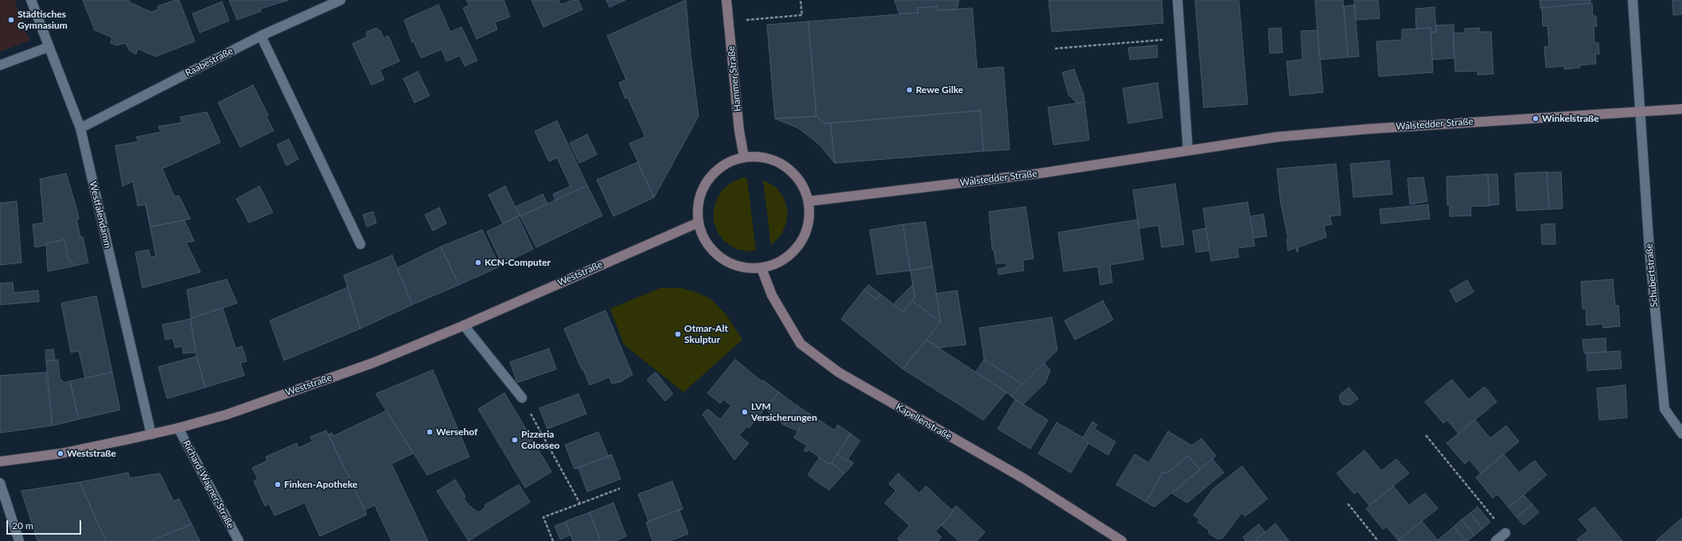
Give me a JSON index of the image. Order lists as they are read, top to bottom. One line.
{"streets":{"main road":["Hammer Straße","Walstedder Straße","Weststraße","Kapellenstraße"],"street":["Raabestraße","Westfalendamm","Schubertstraße","Richard-Wagner-Straße"]},"crossings":[["Raabestraße","Westfalendamm"],["Hammer Straße","Walstedder Straße"],["Hammer Straße","Weststraße"],["Hammer Straße","Kapellenstraße"],["Walstedder Straße","Weststraße"],["Walstedder Straße","Schubertstraße"],["Walstedder Straße","Kapellenstraße"],["Westfalendamm","Weststraße"],["Weststraße","Kapellenstraße"],["Weststraße","Richard-Wagner-Straße"]],"places":["Städtisches Gymnasium","Rewe Gilke","Winkelstraße","KCN-Computer","Otmar-Alt Skulptur","LVM Versicherungen","Wersehof","Pizzeria Colosseo","Weststraße","Finken-Apotheke"],"scale_bar":"20 m"}
